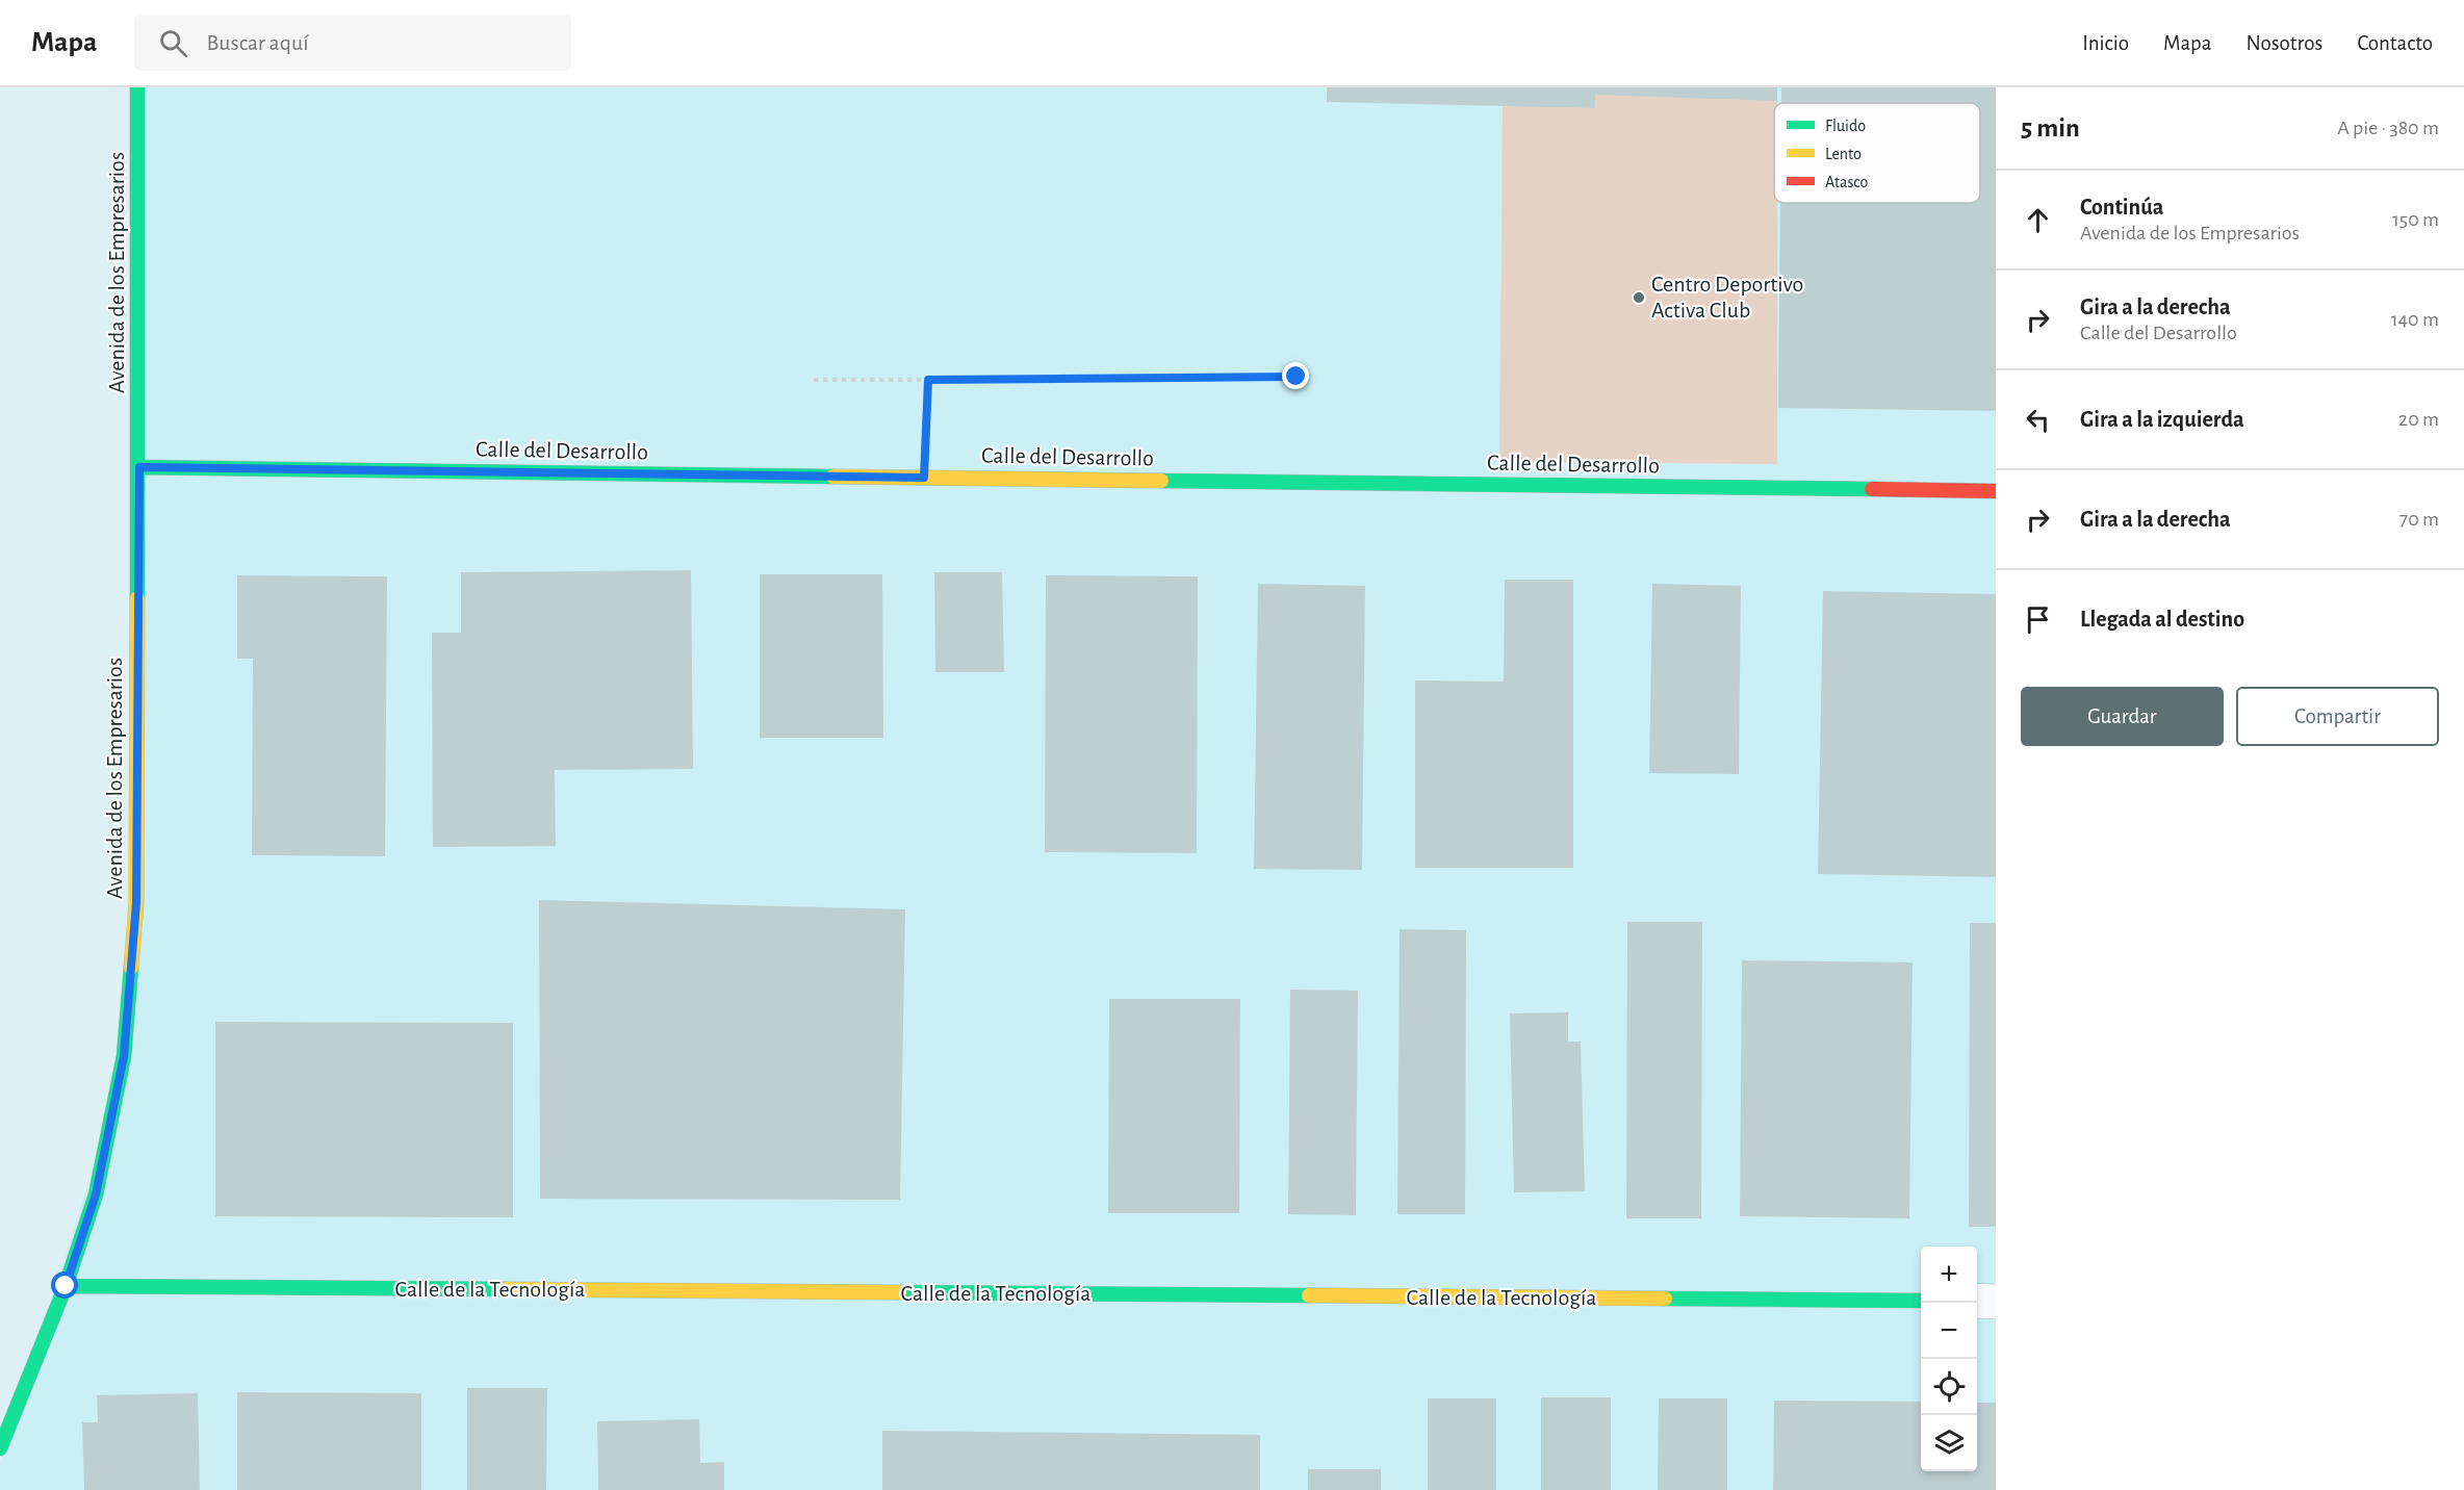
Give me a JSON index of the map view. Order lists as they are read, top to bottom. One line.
{"streets":{"street":["Avenida de los Empresarios","Calle del Desarrollo","Calle de la Tecnología"]},"crossings":[["Avenida de los Empresarios","Calle del Desarrollo"],["Avenida de los Empresarios","Calle de la Tecnología"]],"places":["Centro Deportivo Activa Club"],"legend":["Fluido","Lento","Atasco"],"page":{"header":"Mapa","search":"Buscar aquí","nav":["Inicio","Mapa","Nosotros","Contacto"],"heading":["5 min","A pie · 380 m"],"list":[["Continúa","Avenida de los Empresarios","150 m"],["Gira a la derecha","Calle del Desarrollo","140 m"],["Gira a la izquierda","20 m"],["Gira a la derecha","70 m"],"Llegada al destino"],"buttons":["Guardar","Compartir"],"map_buttons":["+","−"]}}
